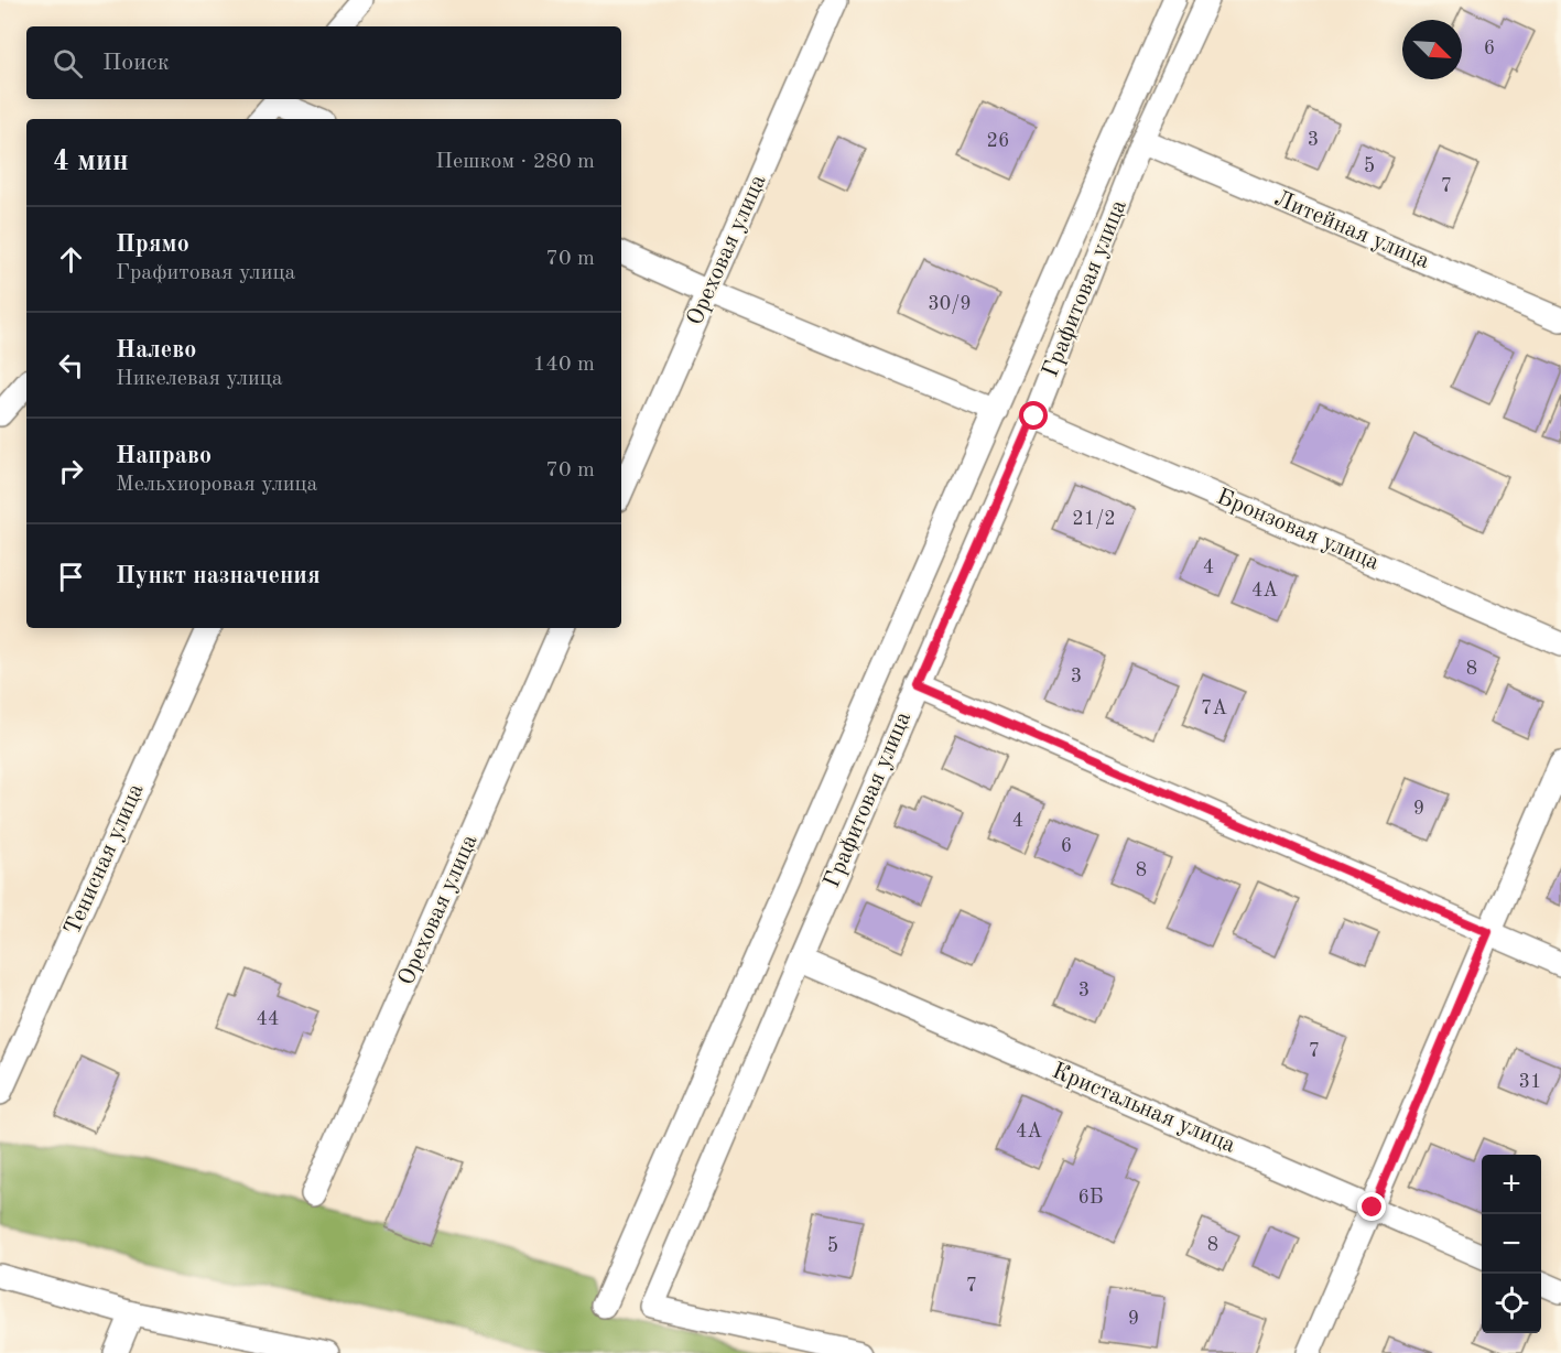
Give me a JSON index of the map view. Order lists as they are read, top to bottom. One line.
{"streets":{"street":["Литейная улица","Ореховая улица","Графитовая улица","Бронзовая улица","Тенисная улица","Кристальная улица"]},"crossings":[["Литейная улица","Графитовая улица"],["Графитовая улица","Бронзовая улица"],["Графитовая улица","Кристальная улица"]],"house_numbers":["6","3","26","5","7","30/9","21/2","4","4А","8","3","7А","9","4","6","8","3","44","7","31","4А","6Б","8","5","7","9"],"north":"bottom right","page":{"search":"Поиск","heading":["4 мин","Пешком · 280 m"],"list":[["Прямо","Графитовая улица","70 m"],["Налево","Никелевая улица","140 m"],["Направо","Мельхиоровая улица","70 m"],"Пункт назначения"],"map_buttons":["+","−"]}}
